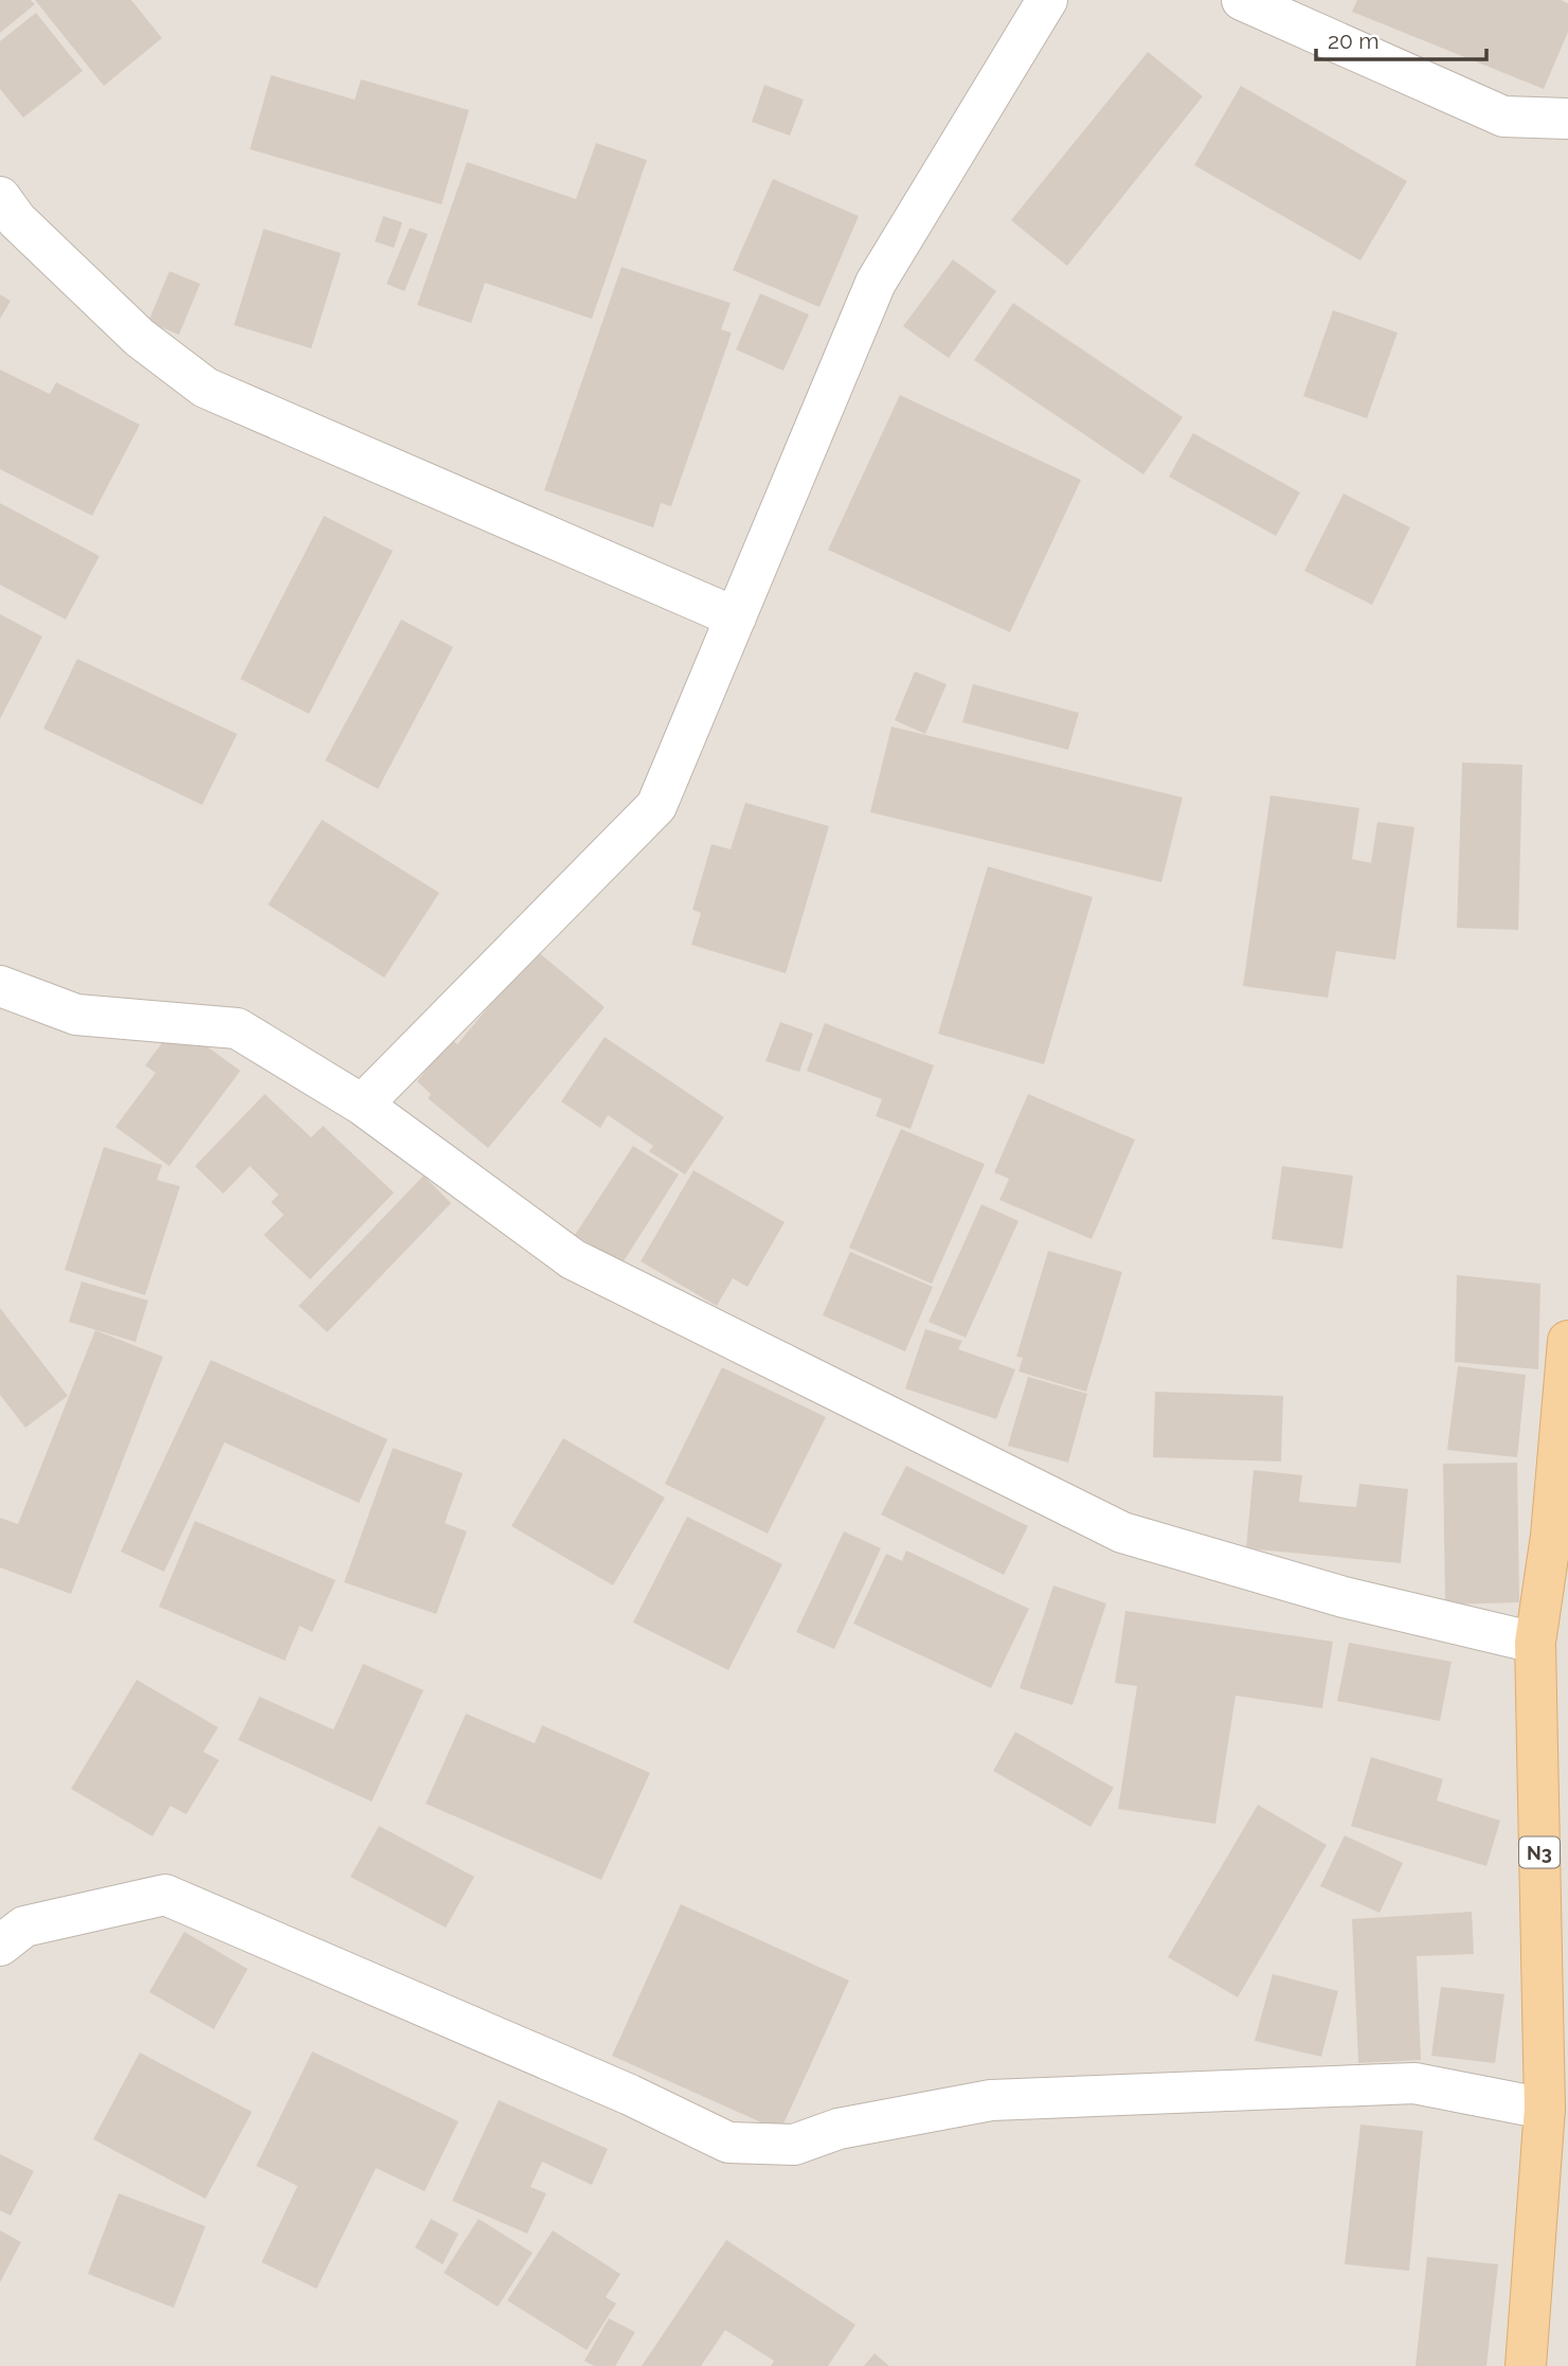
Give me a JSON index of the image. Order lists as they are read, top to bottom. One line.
{"streets":{"main road":["N3"]},"scale_bar":"20 m"}
